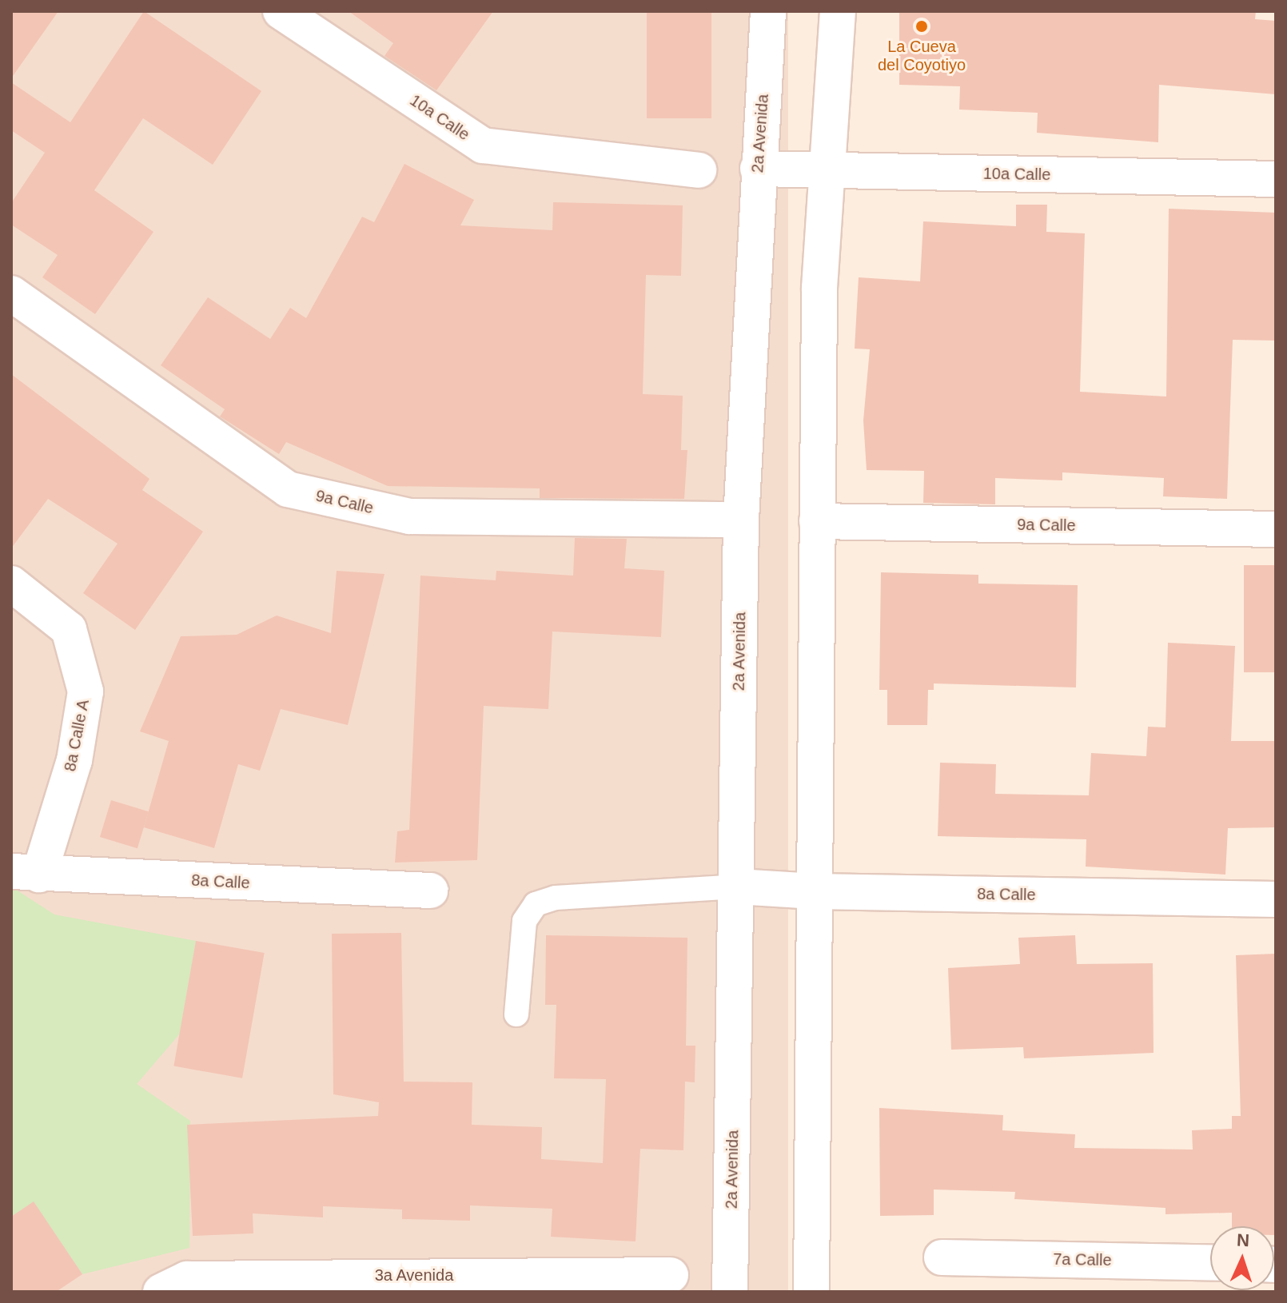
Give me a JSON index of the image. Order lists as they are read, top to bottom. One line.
{"streets":{"street":["10a Calle","2a Avenida","9a Calle","8a Calle A","8a Calle","7a Calle","3a Avenida"]},"crossings":[["10a Calle","2a Avenida"],["2a Avenida","9a Calle"],["2a Avenida","8a Calle"],["8a Calle A","8a Calle"]],"places":["La Cueva del Coyotiyo"],"north":"top"}
